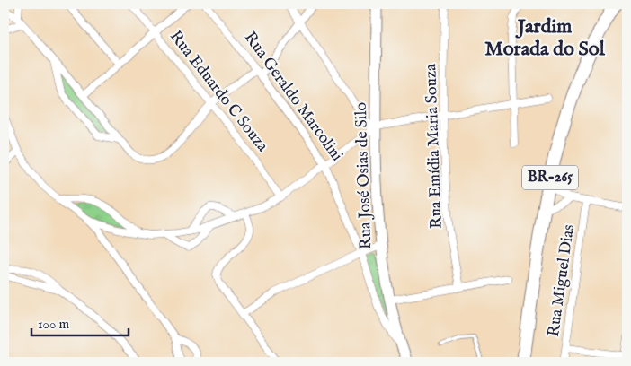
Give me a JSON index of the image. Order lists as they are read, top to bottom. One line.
{"streets":{"highway":["BR-265"],"street":["Rua Eduardo C Souza","Rua Geraldo Marcolini","Rua Emídia Maria Souza","Rua José Osias de Silo","Rua Miguel Dias"]},"crossings":[["Rua Geraldo Marcolini","Rua José Osias de Silo"]],"districts":["Jardim Morada do Sol"],"scale_bar":"100 m"}
